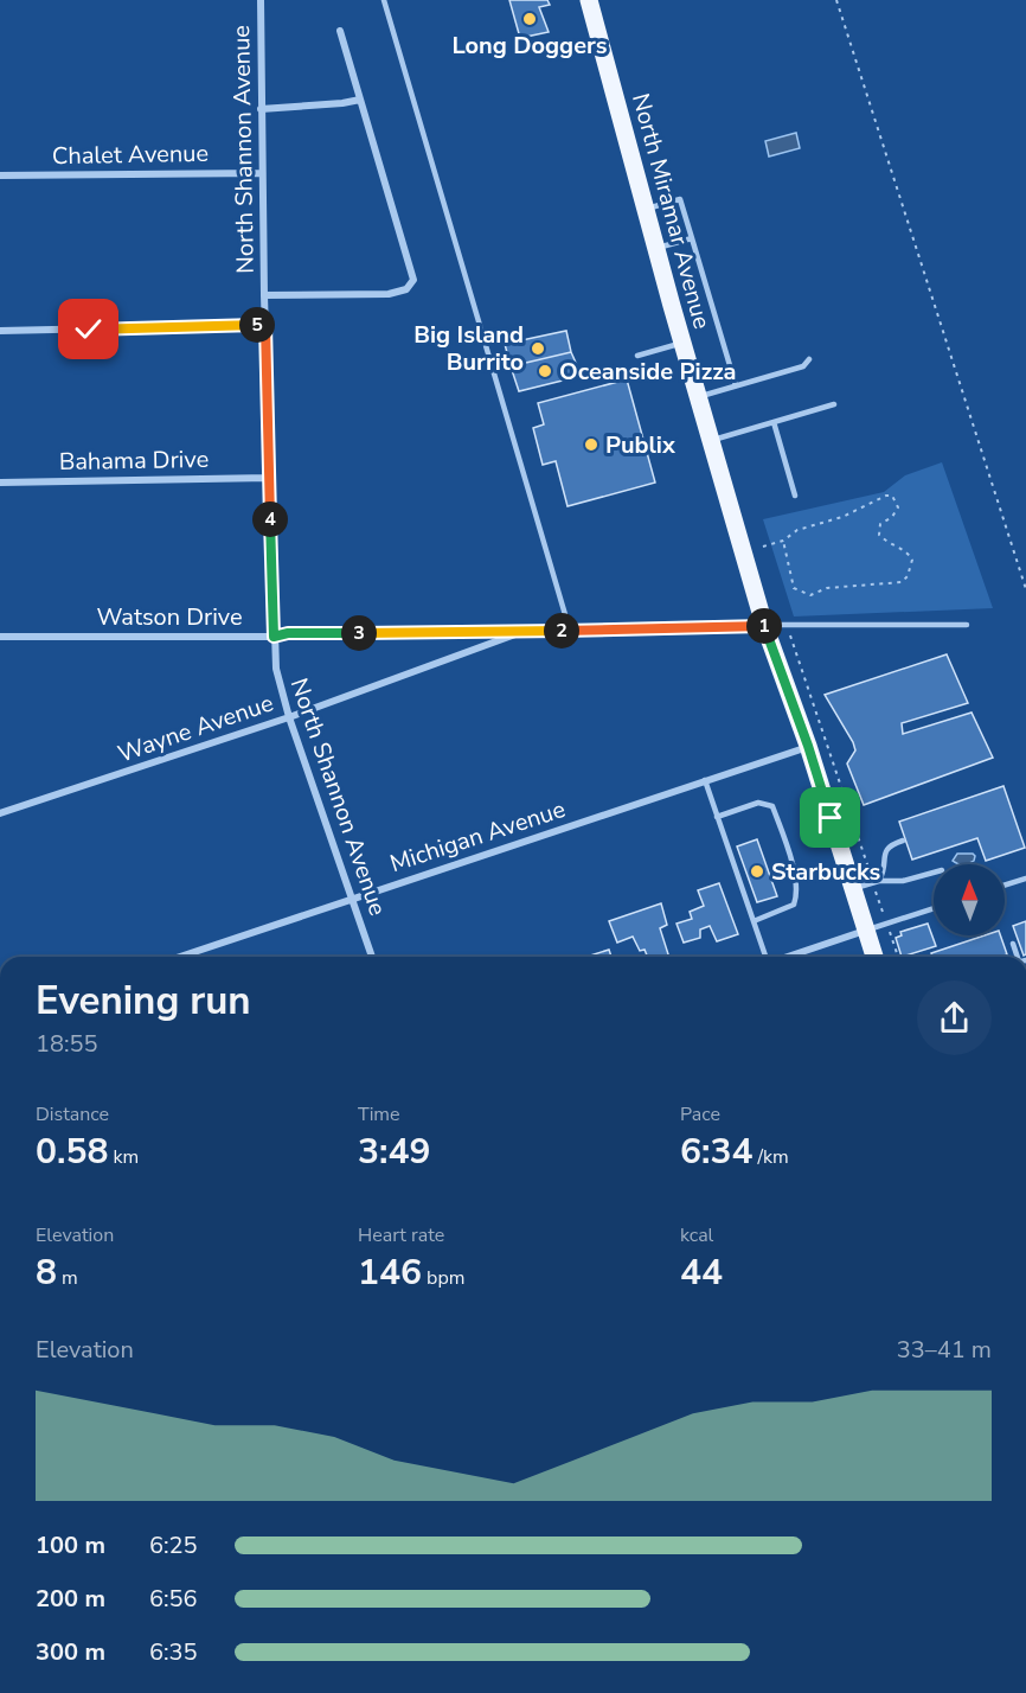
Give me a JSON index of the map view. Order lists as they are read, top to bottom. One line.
{"streets":{"main road":["North Miramar Avenue"],"street":["North Shannon Avenue","Chalet Avenue","Bahama Drive","Watson Drive","Wayne Avenue","Michigan Avenue"]},"crossings":[["North Shannon Avenue","Chalet Avenue"],["North Shannon Avenue","Bahama Drive"],["North Shannon Avenue","Watson Drive"],["North Shannon Avenue","Wayne Avenue"],["North Shannon Avenue","Michigan Avenue"],["North Miramar Avenue","Watson Drive"],["North Miramar Avenue","Michigan Avenue"],["Watson Drive","Wayne Avenue"]],"places":["Long Doggers","Big Island Burrito","Oceanside Pizza","Publix","Starbucks"],"north":"top","page":{"pins":["5","4","1","2","3"],"heading":["Evening run","18:55"],"stats":[["Distance","0.58 km"],["Time","3:49"],["Pace","6:34 /km"],["Elevation","8 m"],["Heart rate","146 bpm"],["kcal","44"]],"chart":["Elevation","33–41 m"],"list":[{"name":"100 m","note":"6:25"},{"name":"200 m","note":"6:56"},{"name":"300 m","note":"6:35"}]}}
